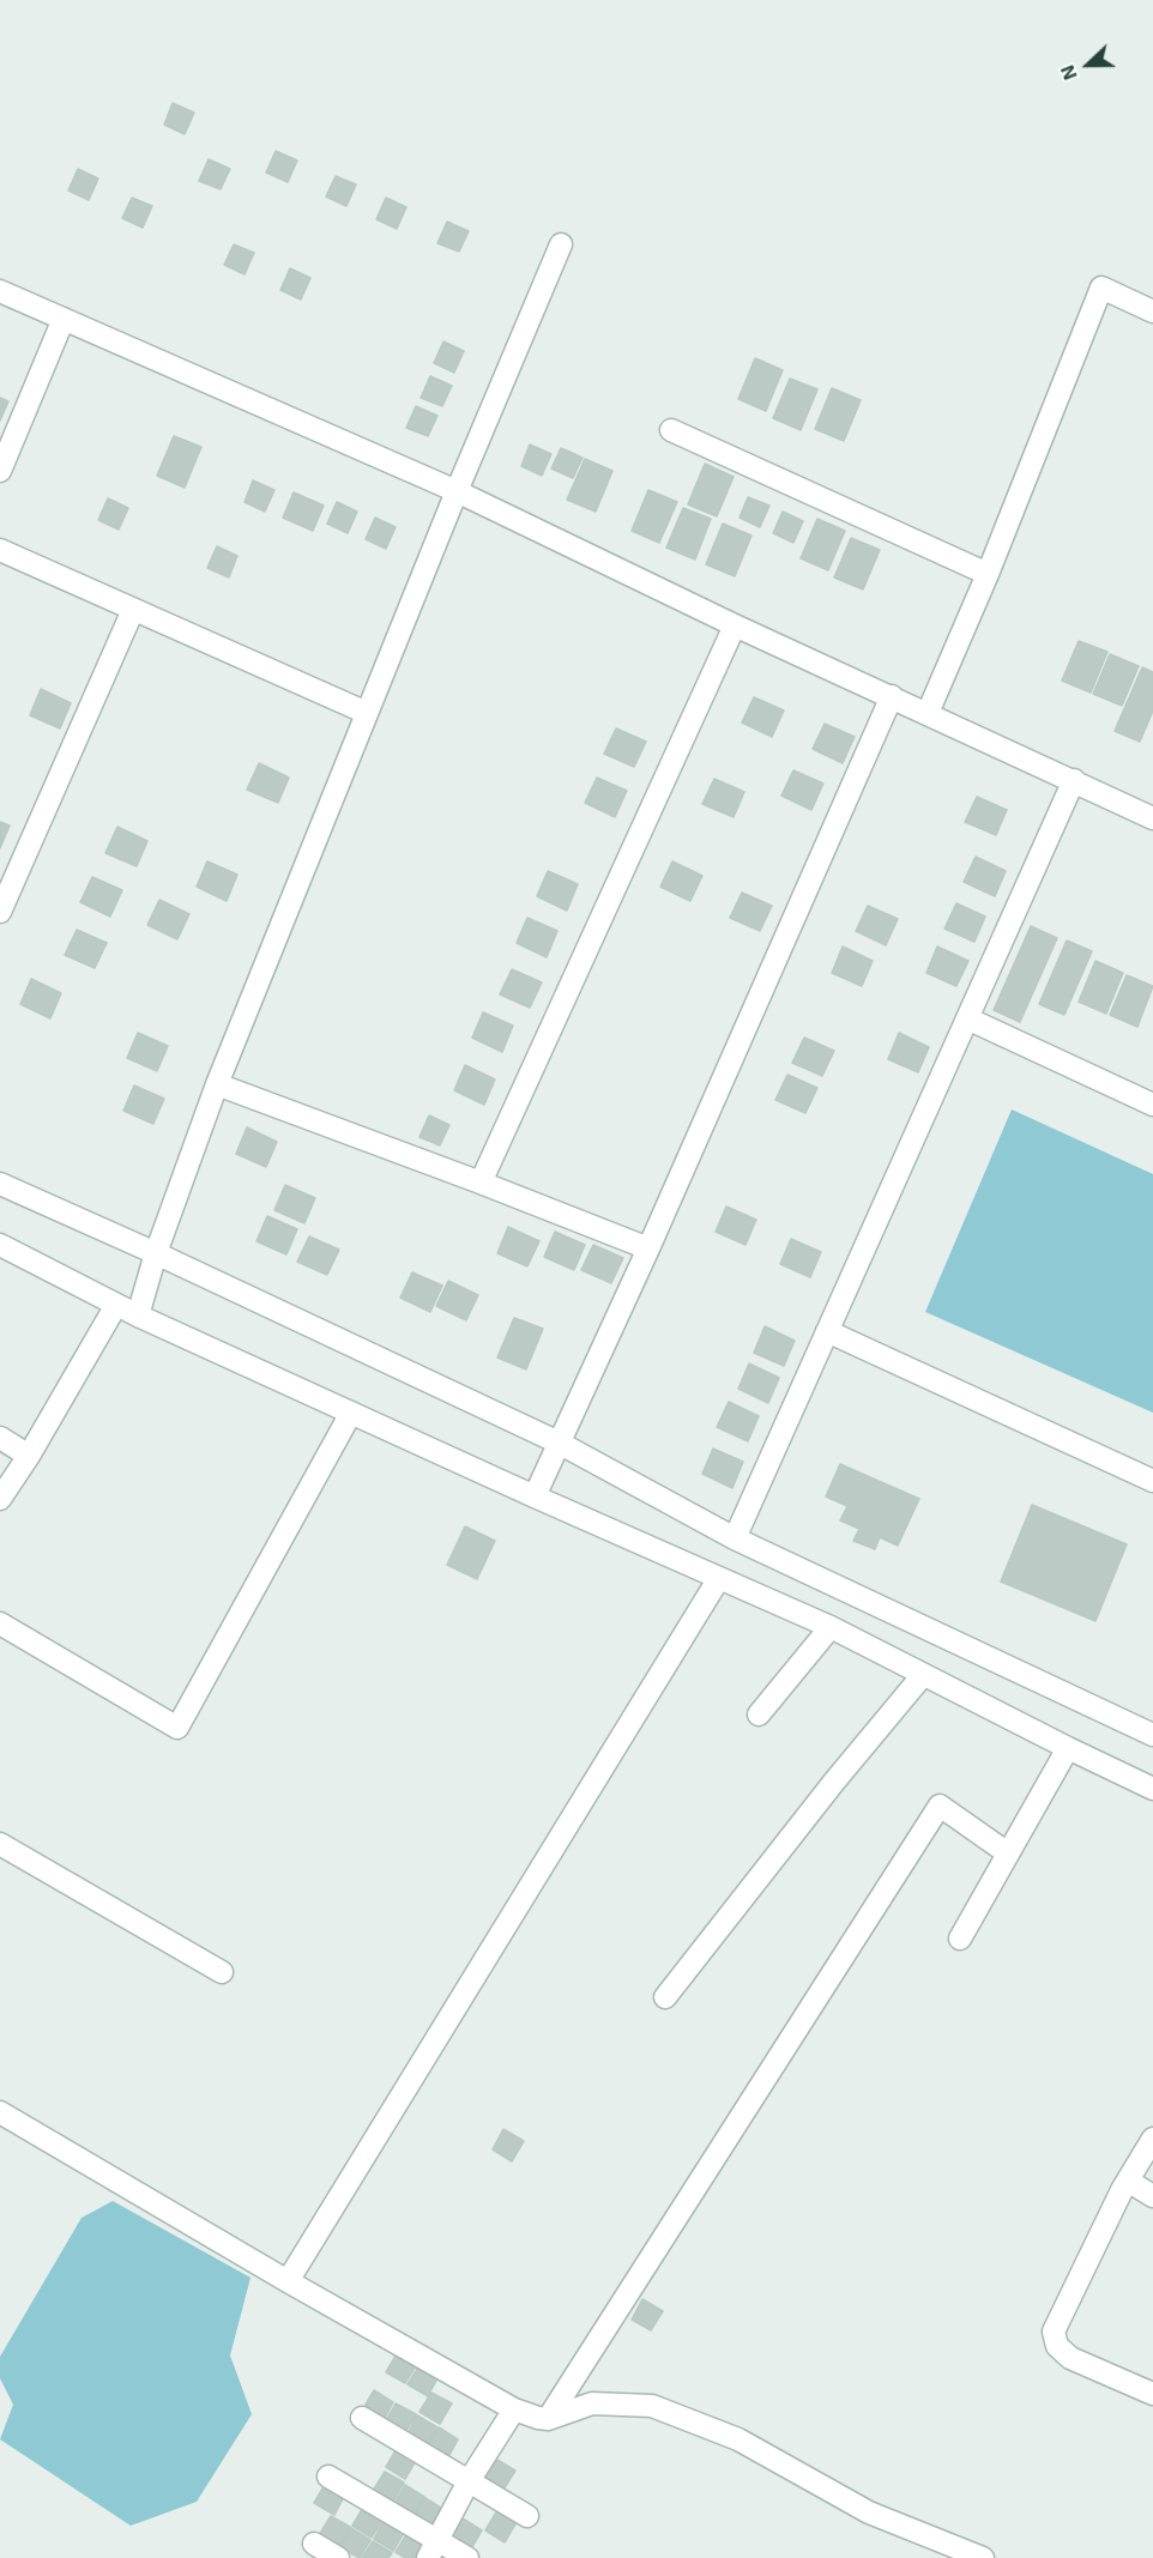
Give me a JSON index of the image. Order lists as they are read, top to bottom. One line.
{"north":"left"}
